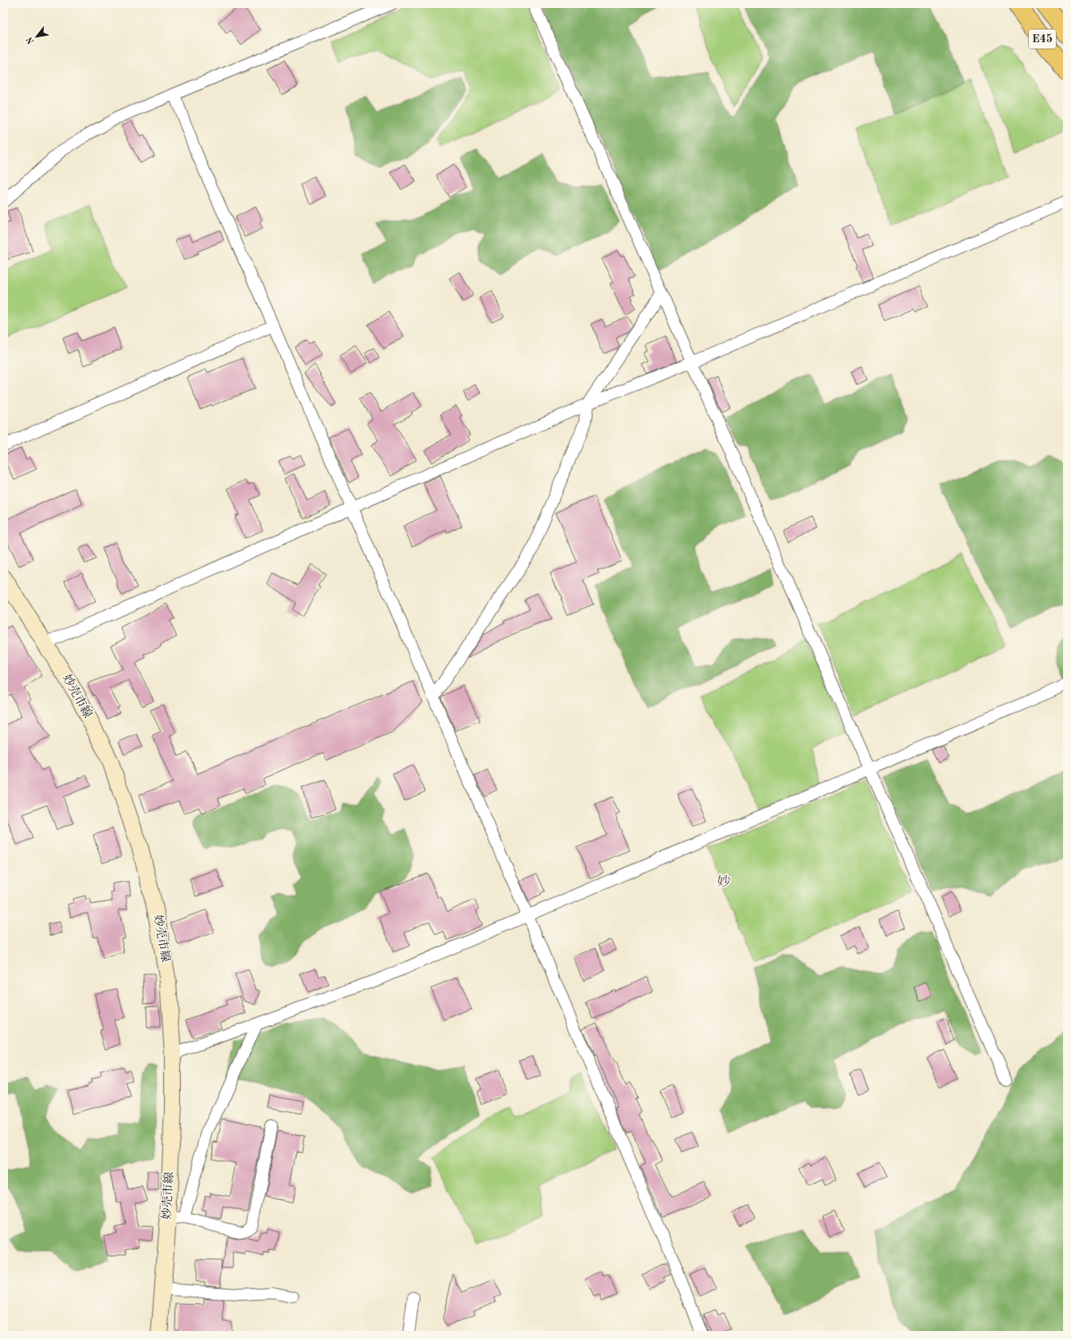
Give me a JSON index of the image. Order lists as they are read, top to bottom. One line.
{"streets":{"highway":["E45"],"main road":["妙売市線"]},"districts":["妙"],"north":"bottom left"}
